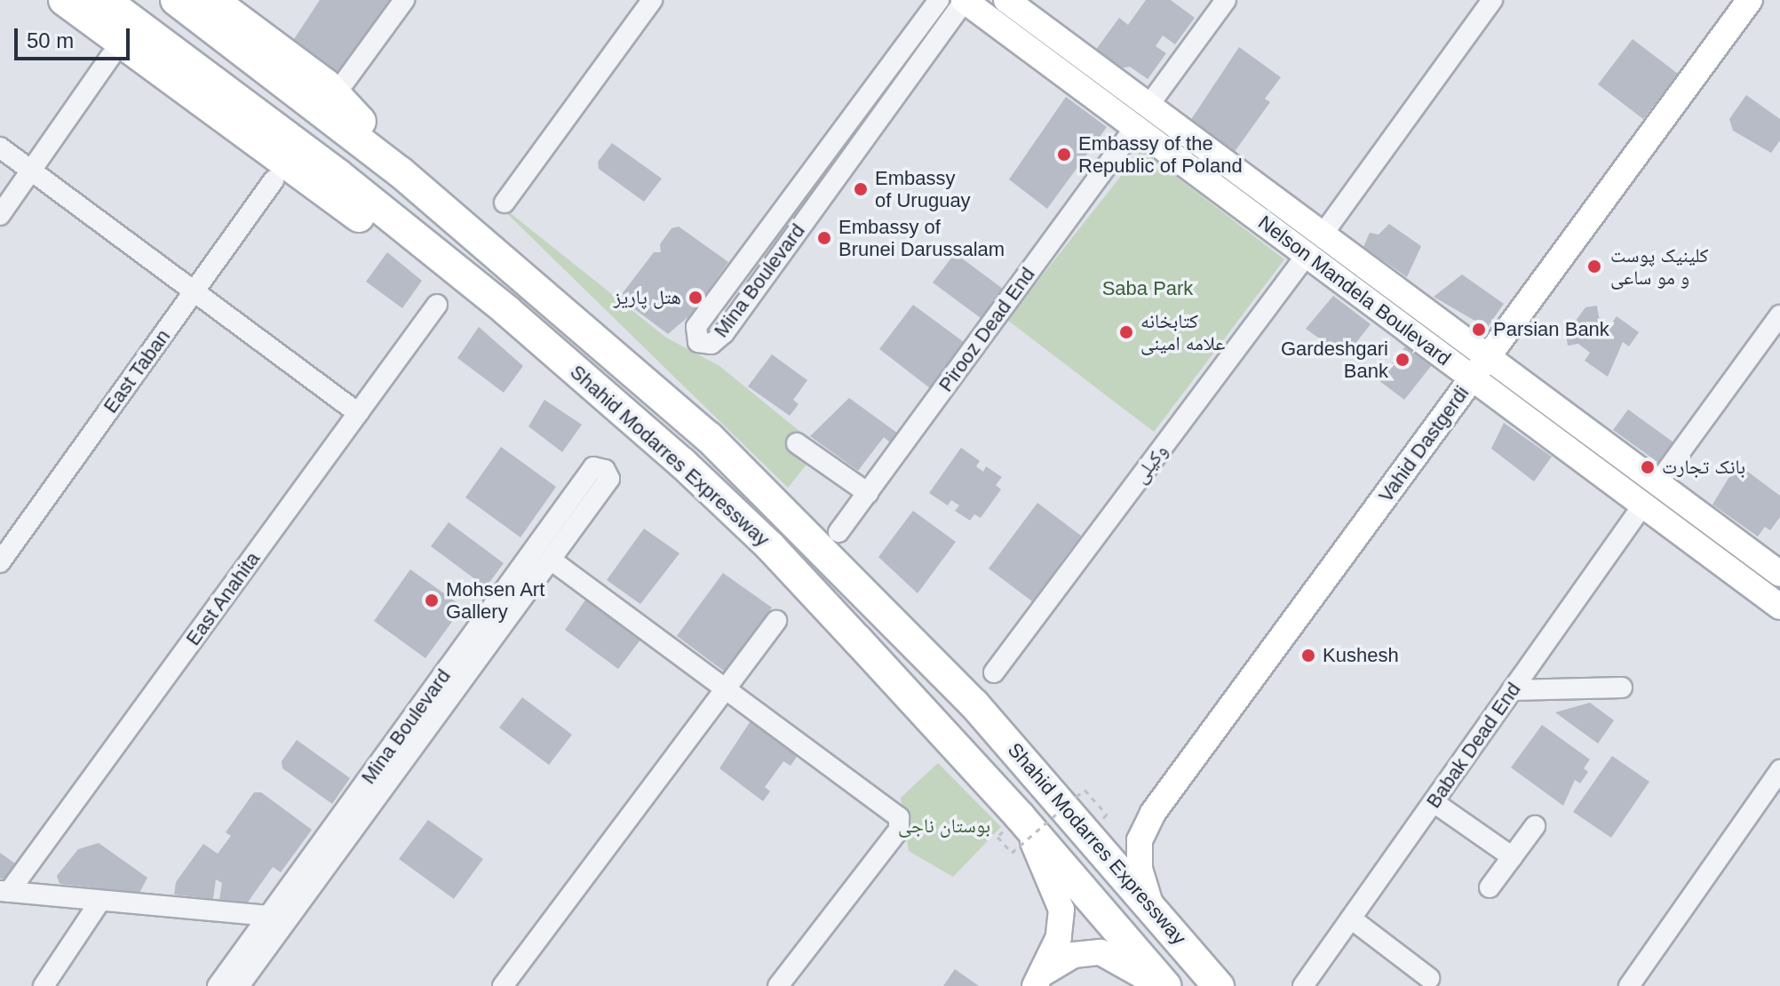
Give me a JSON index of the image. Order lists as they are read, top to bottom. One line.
{"streets":{"highway":["Shahid Modarres Expressway"],"main road":["Nelson Mandela Boulevard","Vahid Dastgerdi"],"street":["Mina Boulevard","Pirooz Dead End","East Taban","وكيلی","East Anahita","Babak Dead End"]},"crossings":[["Mina Boulevard","Nelson Mandela Boulevard"],["Nelson Mandela Boulevard","Pirooz Dead End"],["Nelson Mandela Boulevard","Vahid Dastgerdi"],["Nelson Mandela Boulevard","وكيلی"],["Nelson Mandela Boulevard","Babak Dead End"],["Vahid Dastgerdi","Shahid Modarres Expressway"]],"parks":["Saba Park","بوستان ناجی"],"places":["Embassy of the Republic of Poland","Embassy of Uruguay","Embassy of Brunei Darussalam","کلینیک پوست و مو ساعی","هتل پاریز","Parsian Bank","کتابخانه علامه امینی","Gardeshgari Bank","بانک تجارت","Mohsen Art Gallery","Kushesh"],"scale_bar":"50 m"}
